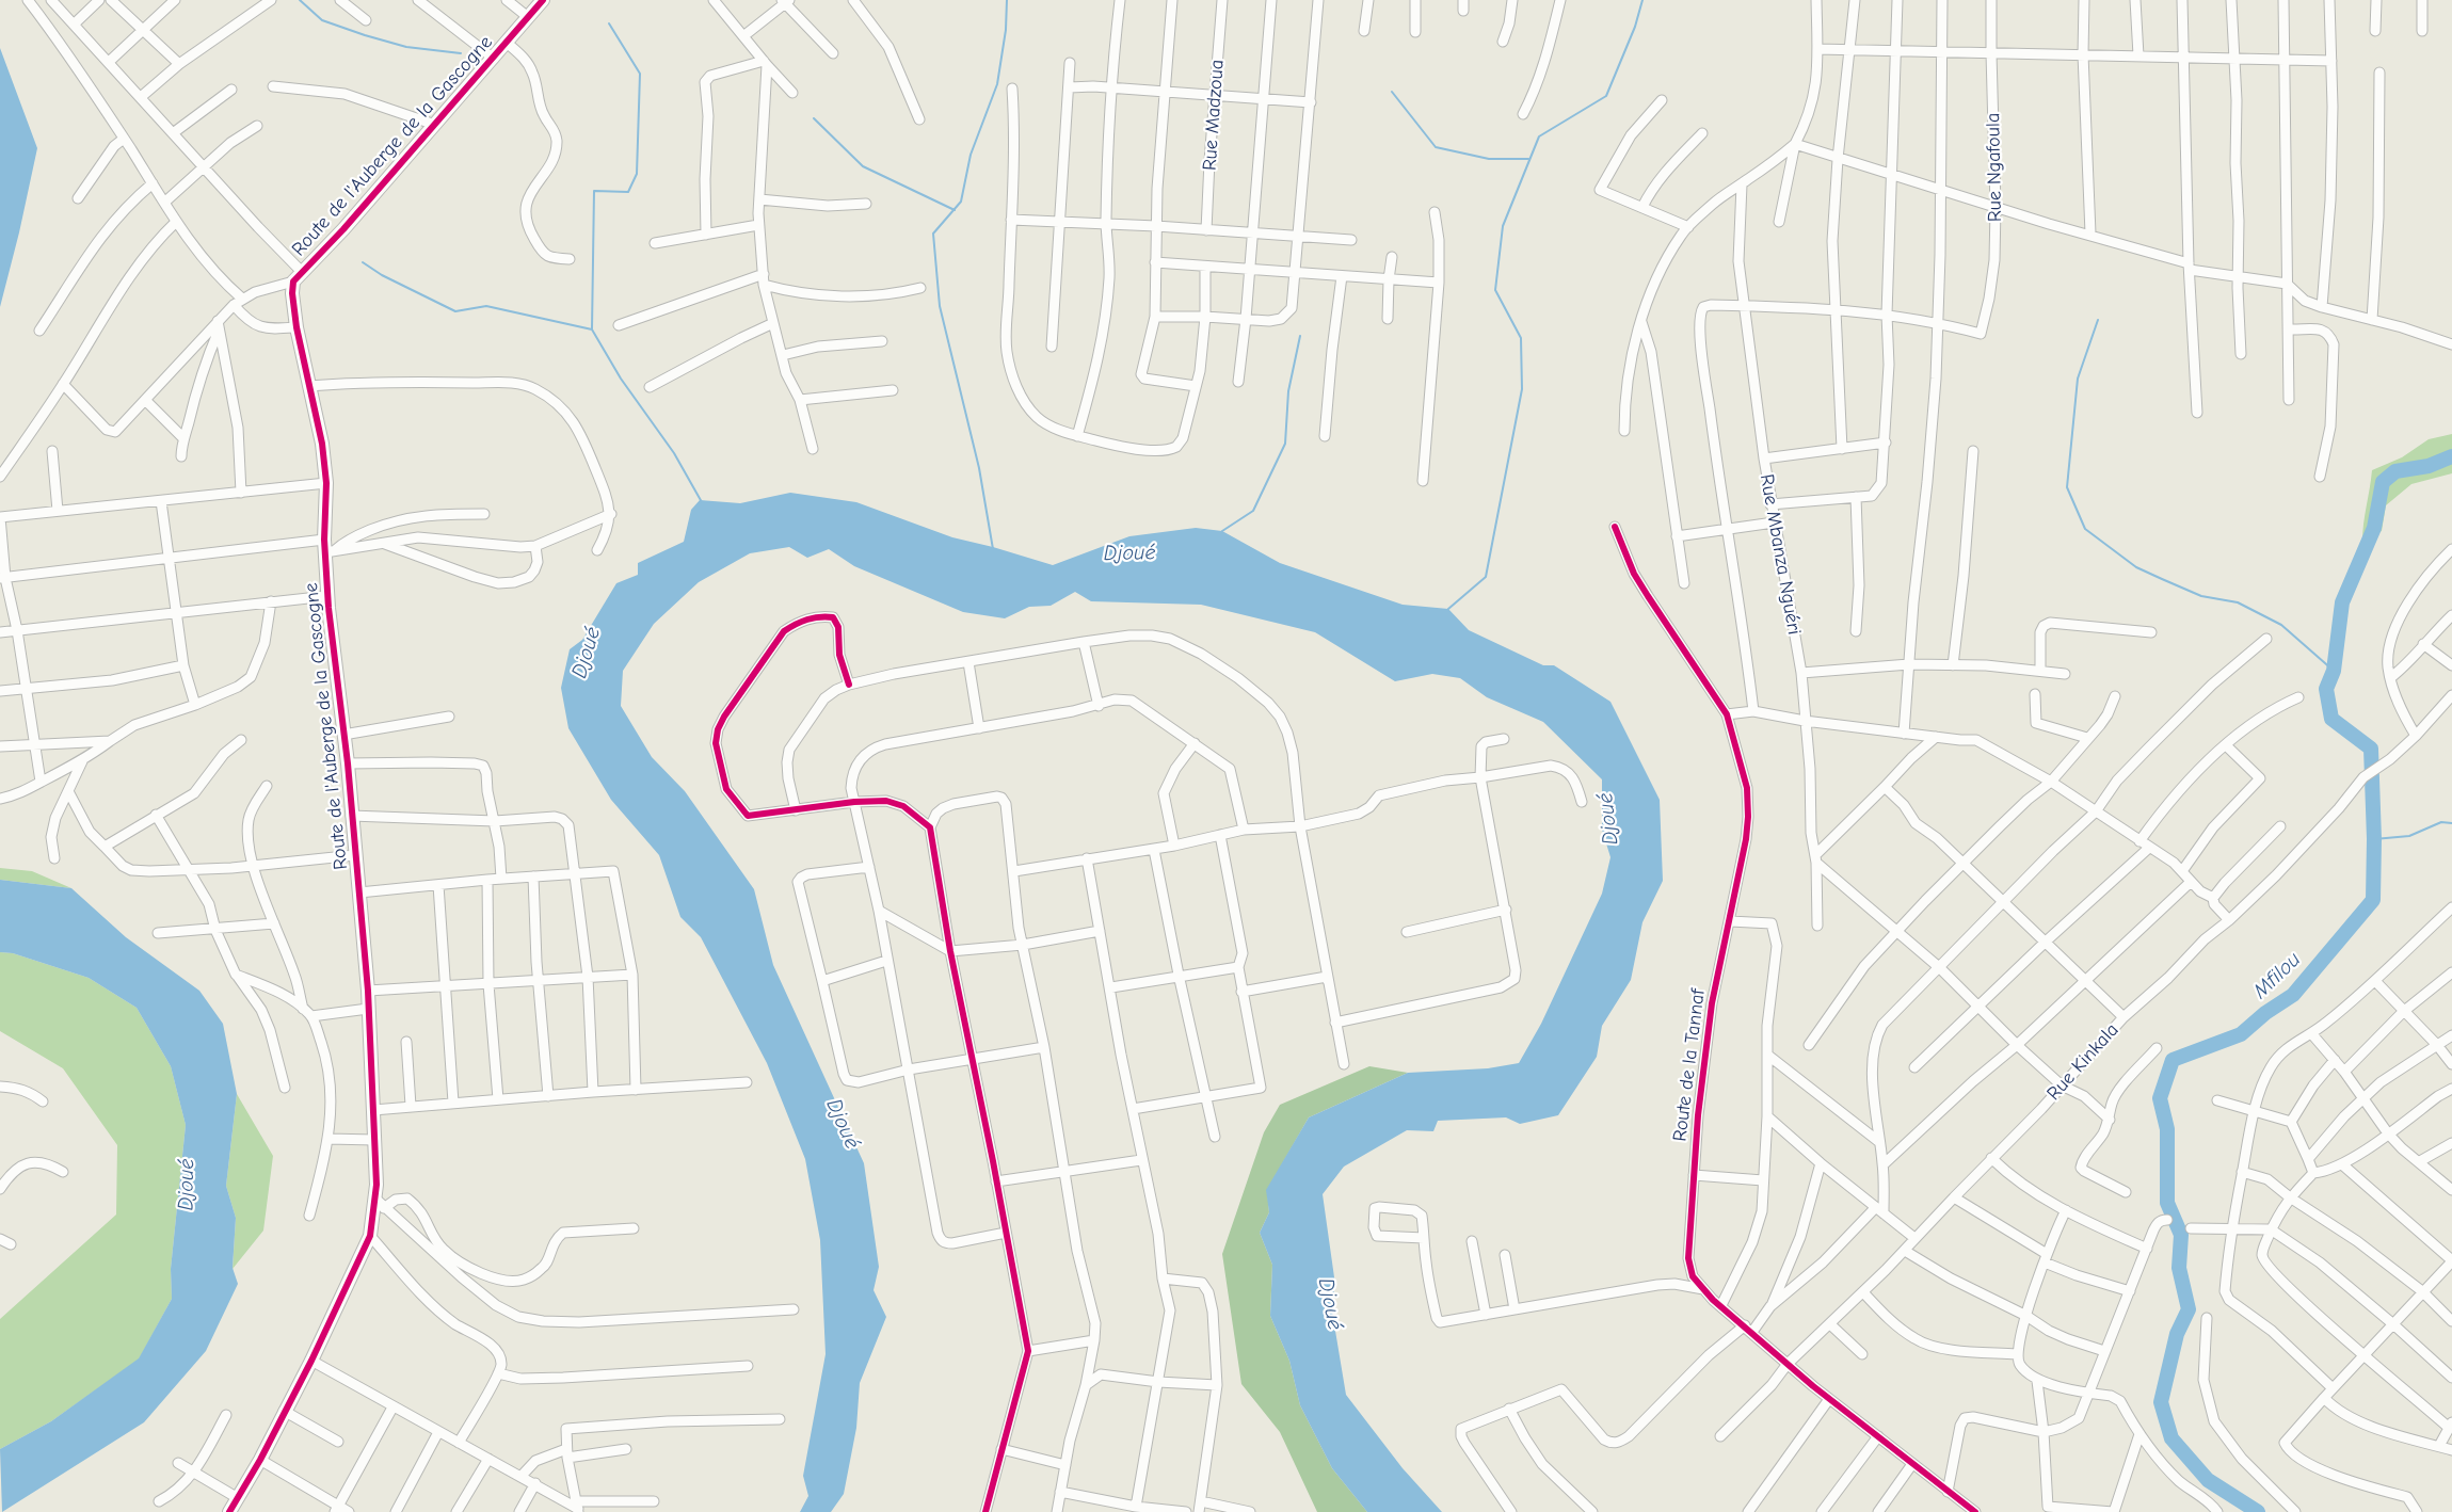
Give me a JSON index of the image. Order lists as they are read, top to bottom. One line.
{"streets":{"street":["Rue Madzoua","Route de l'Auberge de la Gascogne","Rue Ngafoula","Rue Mbanza Nguéri","Rue Kinkala","Route de la Tannaf"]},"crossings":[["Rue Kinkala","Route de la Tannaf"]],"water":["Djoué","Mfilou"]}
